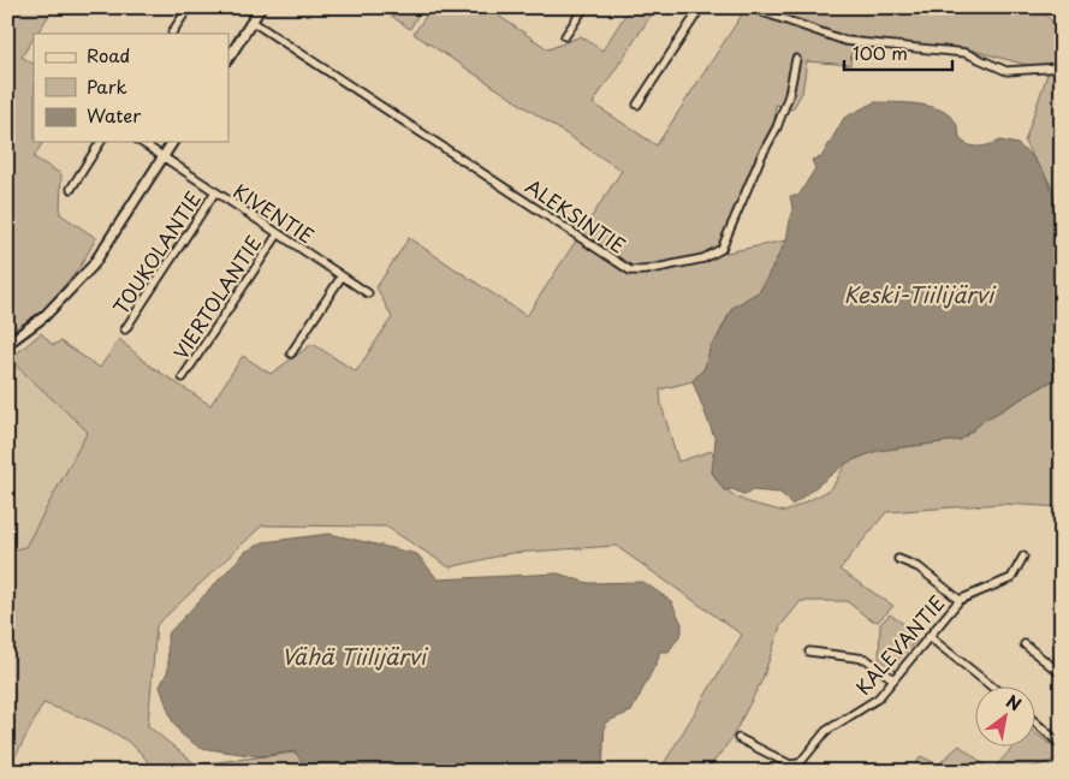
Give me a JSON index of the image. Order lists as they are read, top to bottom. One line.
{"streets":{"street":["KIVENTIE","ALEKSINTIE","TOUKOLANTIE","VIERTOLANTIE","KALEVANTIE"]},"crossings":[["KIVENTIE","TOUKOLANTIE"],["KIVENTIE","VIERTOLANTIE"]],"water":["Keski-Tiilijärvi","Vähä Tiilijärvi"],"legend":["Road","Park","Water"],"scale_bar":"100 m","north":"top right"}
